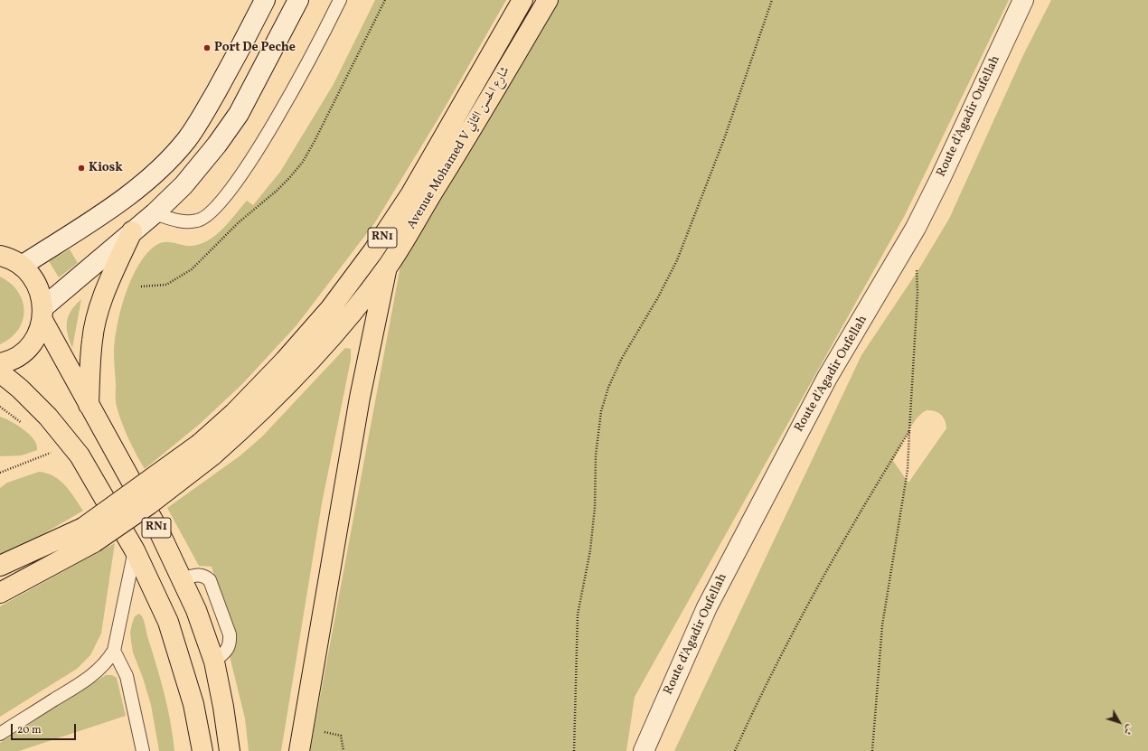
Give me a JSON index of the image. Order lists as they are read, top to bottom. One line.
{"streets":{"highway":["Avenue Mohamed V شارع الحسن الثاني","RN1"],"street":["Route d'Agadir Oufellah"]},"places":["Port De Peche","Kiosk"],"scale_bar":"20 m","north":"bottom right"}
